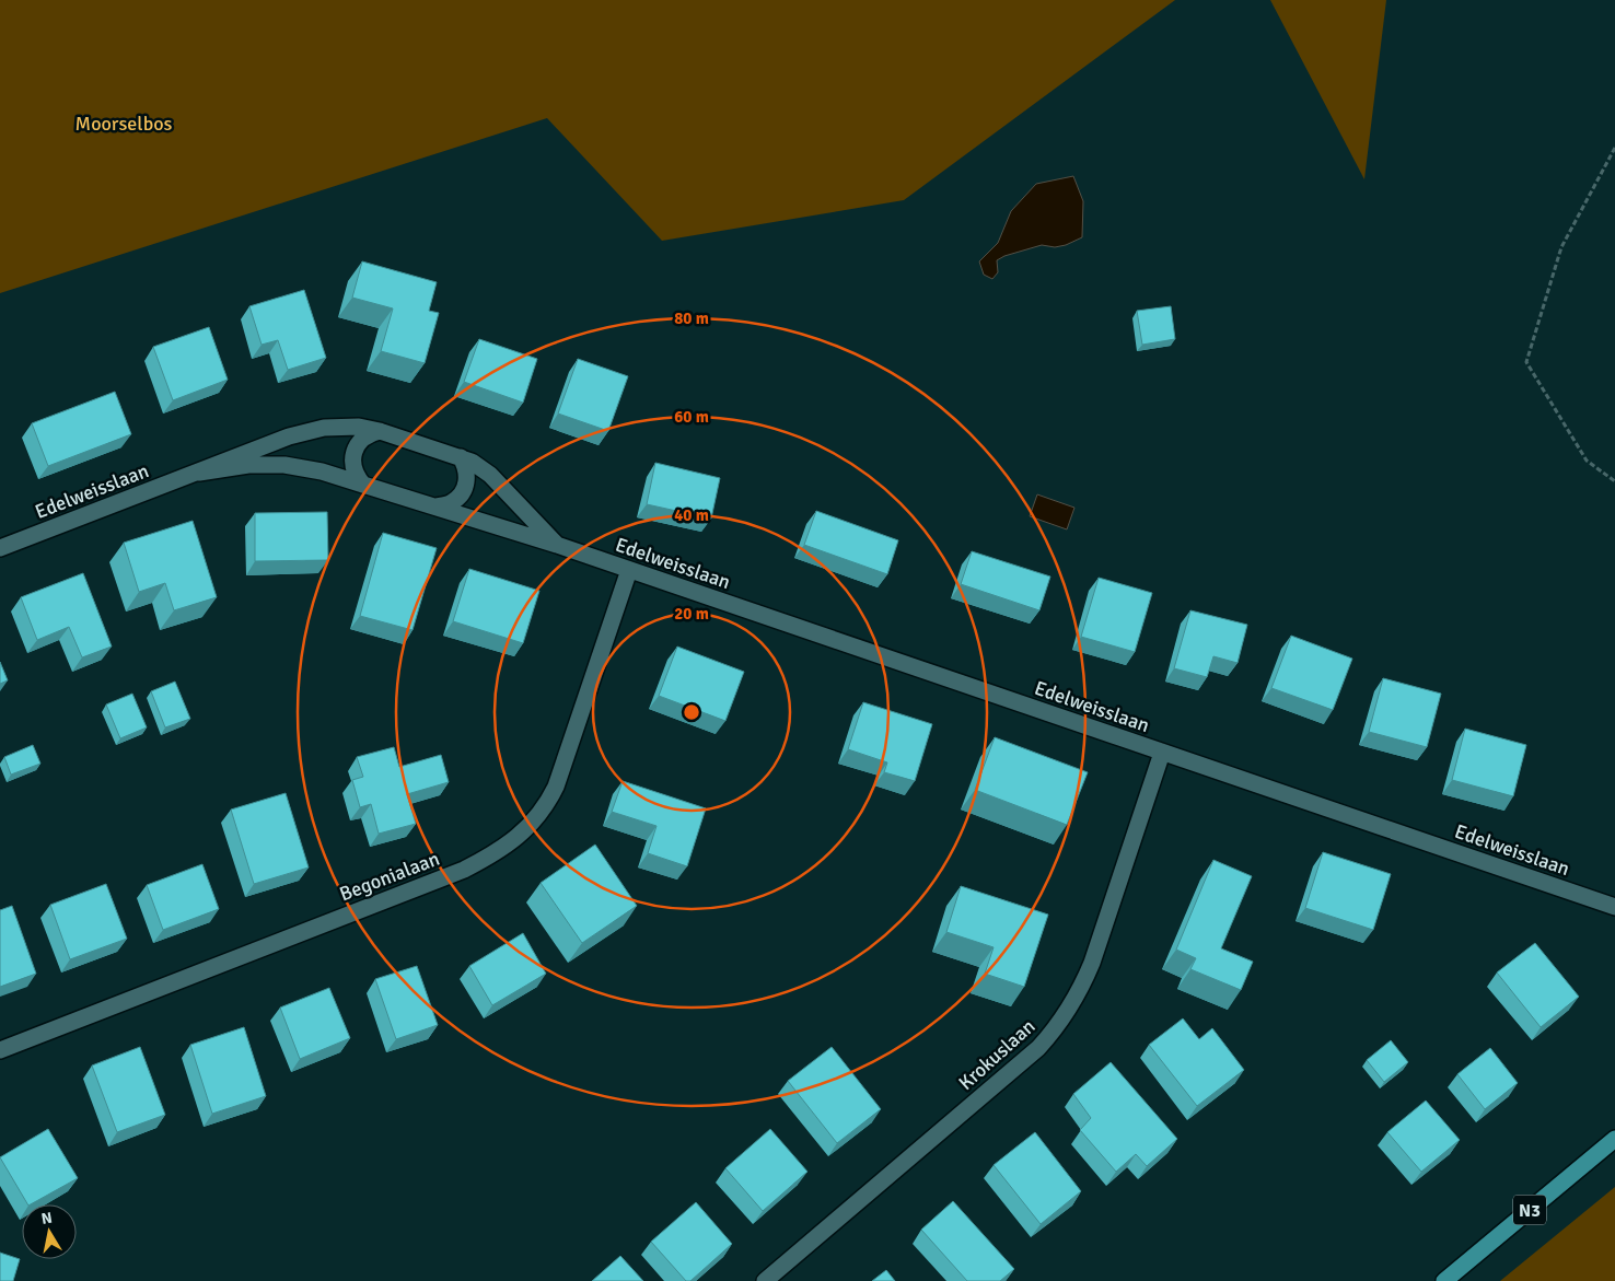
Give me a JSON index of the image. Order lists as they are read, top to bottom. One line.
{"streets":{"main road":["N3"],"street":["Edelweisslaan","Begonialaan","Krokuslaan"]},"crossings":[["Edelweisslaan","Begonialaan"],["Edelweisslaan","Krokuslaan"]],"parks":["Moorselbos"],"north":"top","rings":["80 m","60 m","40 m","20 m"]}
